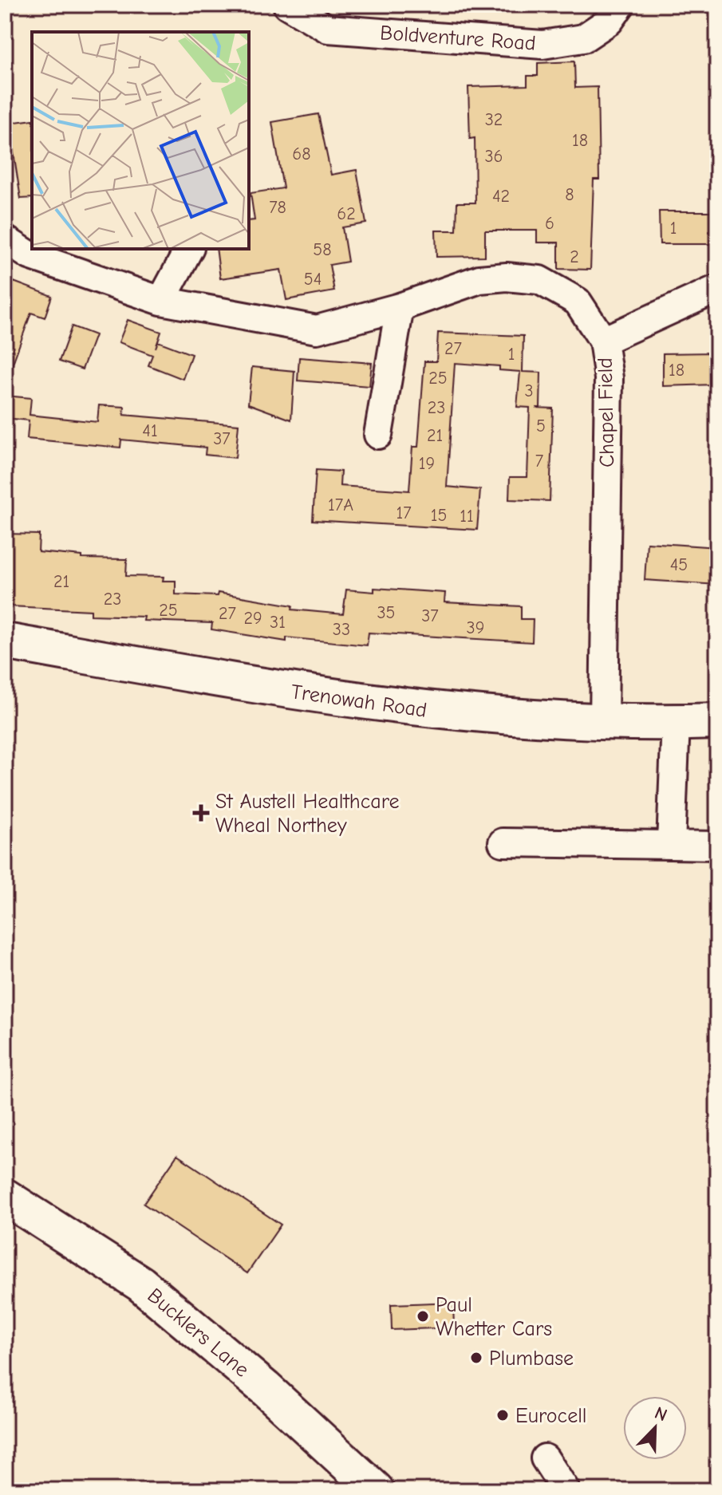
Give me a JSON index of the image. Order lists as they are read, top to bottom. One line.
{"streets":{"street":["Boldventure Road","Chapel Field","Trenowah Road","Bucklers Lane"]},"crossings":[["Chapel Field","Trenowah Road"]],"places":{"health":["St Austell Healthcare Wheal Northey"],"other":["Paul Whetter Cars","Plumbase","Eurocell"]},"house_numbers":["32","18","68","36","8","42","78","62","6","1","58","2","54","27","1","18","25","3","23","5","41","21","37","7","19","17A","17","15","11","45","21","23","25","35","27","37","29","31","39","33"],"north":"top right"}
